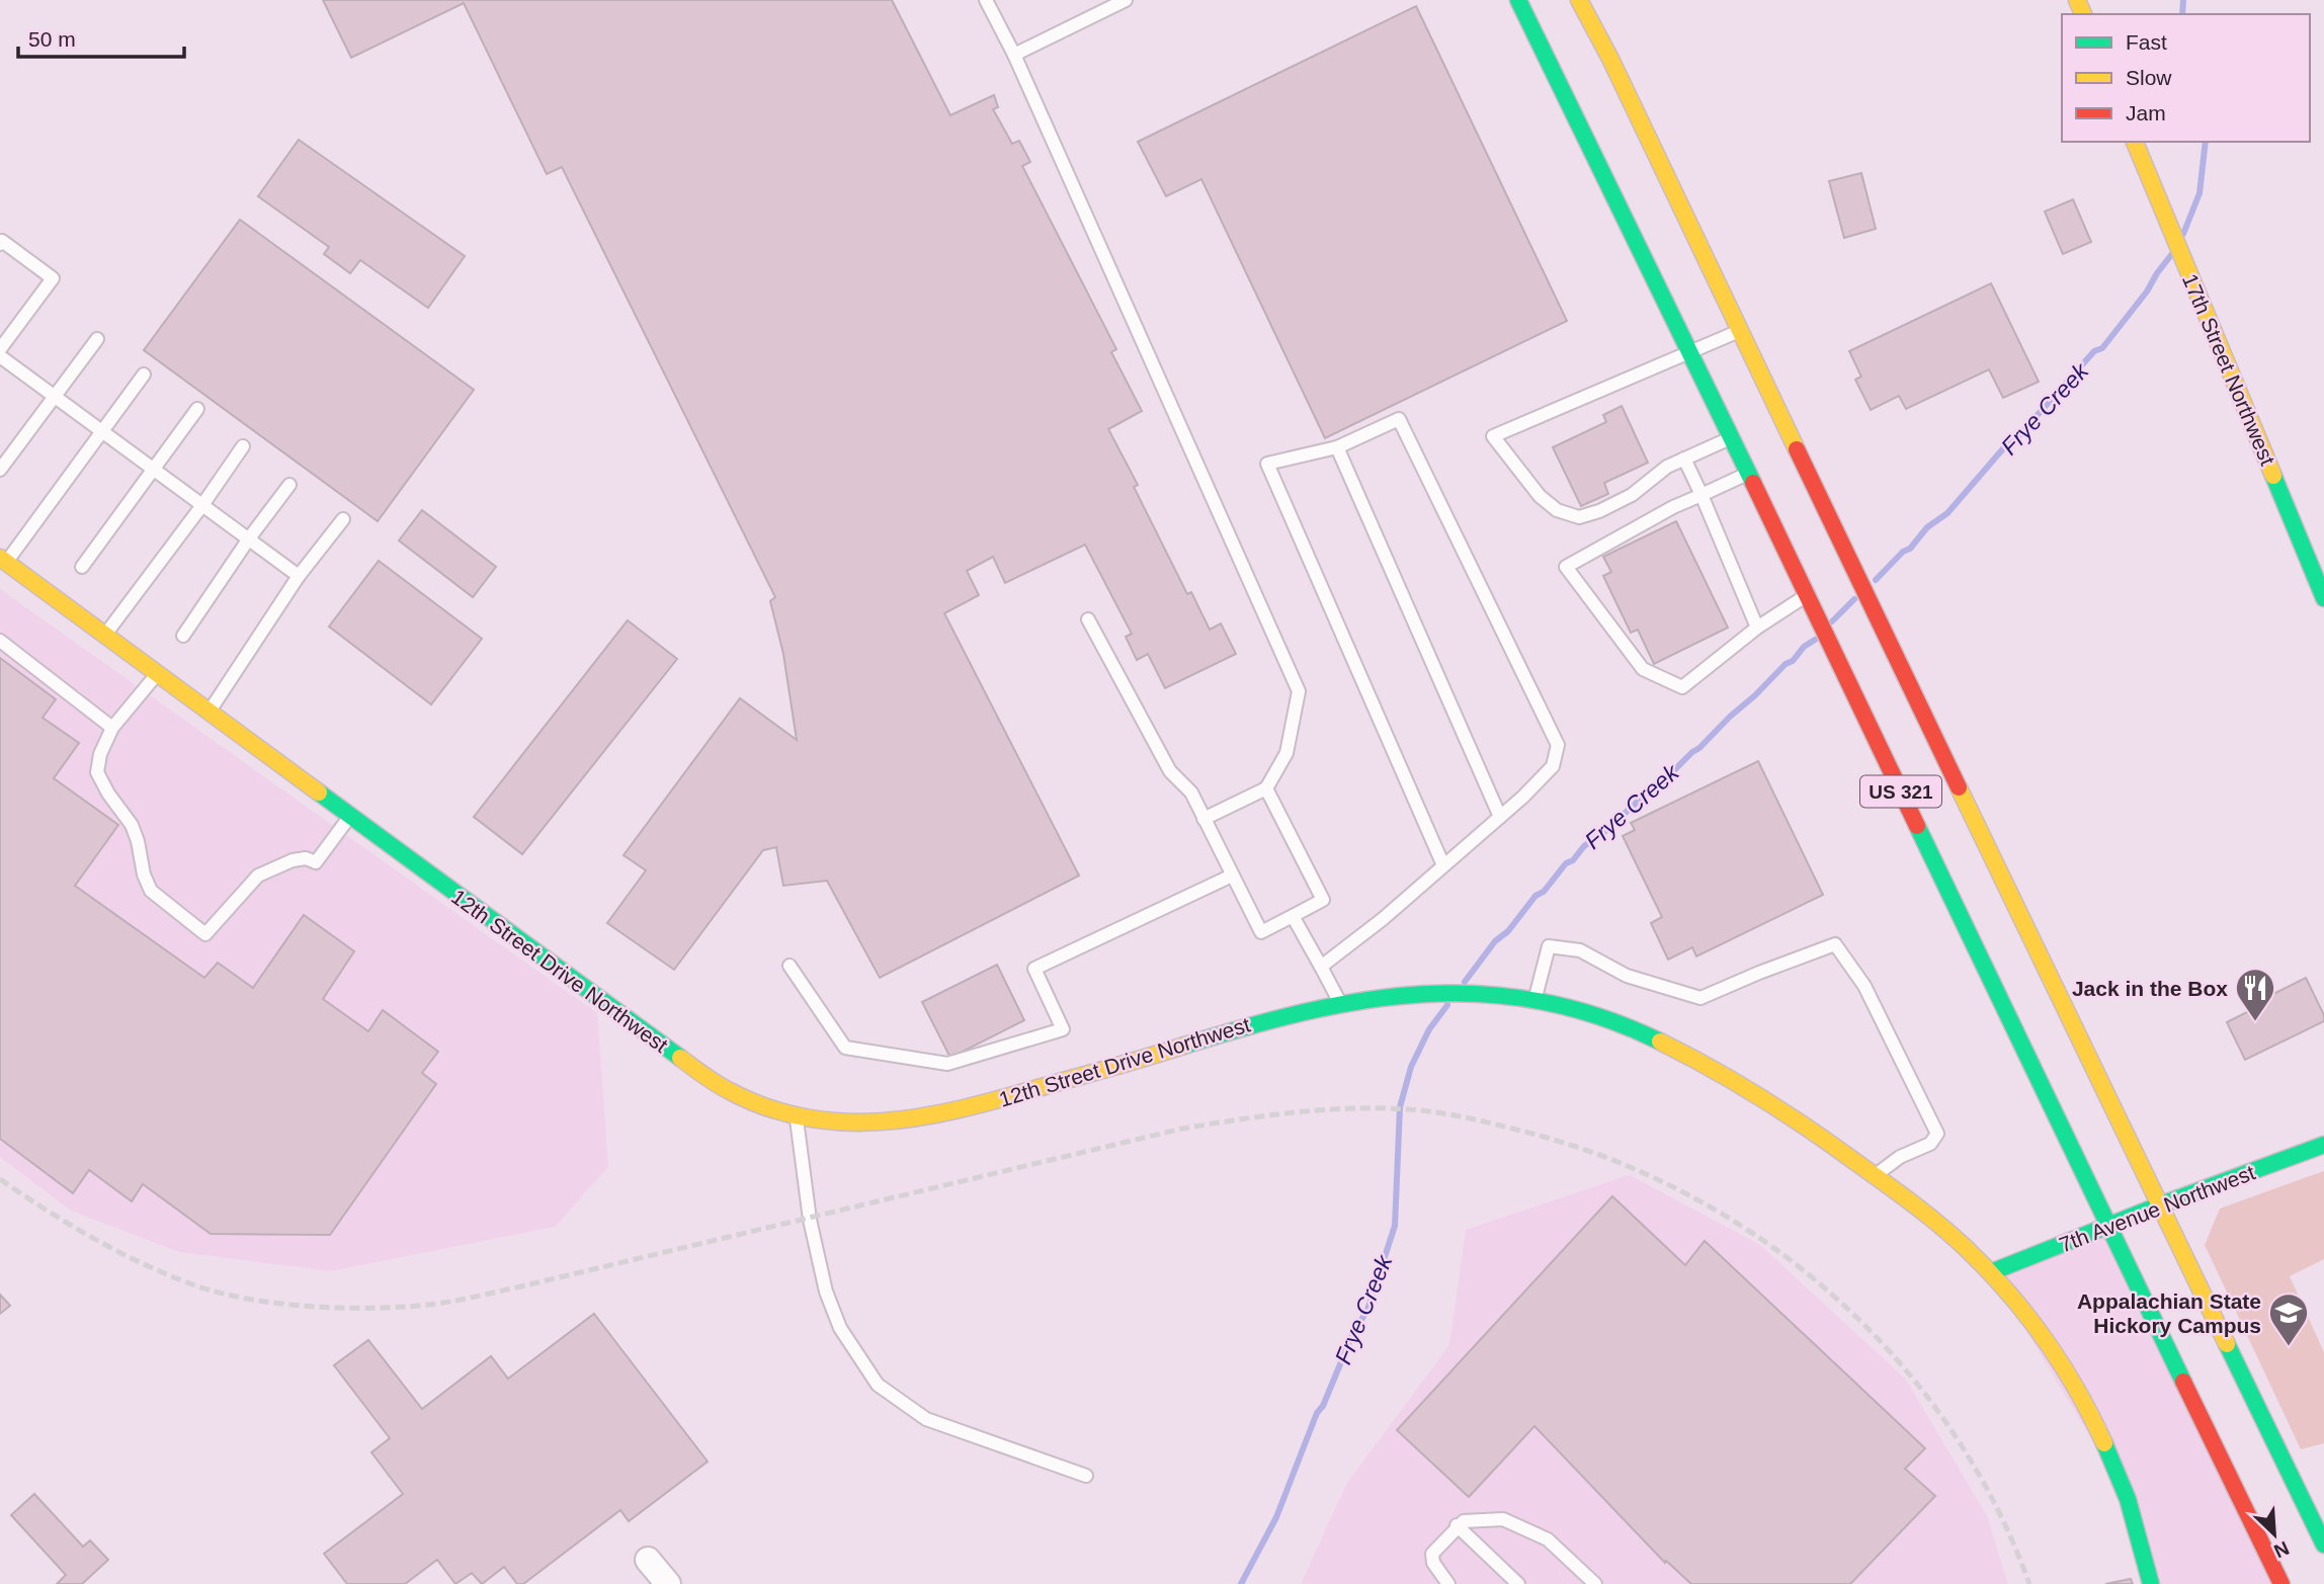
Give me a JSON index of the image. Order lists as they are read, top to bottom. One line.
{"streets":{"main road":["17th Street Northwest","US 321","12th Street Drive Northwest","7th Avenue Northwest"]},"crossings":[["US 321","7th Avenue Northwest"],["12th Street Drive Northwest","7th Avenue Northwest"]],"water":["Frye Creek"],"places":{"restaurant":["Jack in the Box"],"school or university":["Appalachian State Hickory Campus"]},"legend":["Fast","Slow","Jam"],"scale_bar":"50 m","north":"bottom right"}
